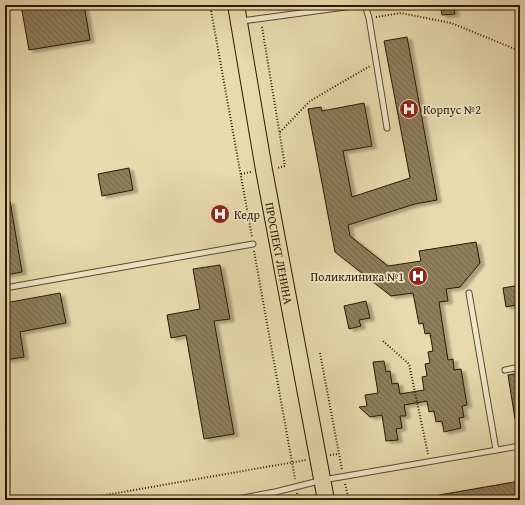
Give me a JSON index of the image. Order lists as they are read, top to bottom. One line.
{"streets":{"main road":["ПРОСПЕКТ ЛЕНИНА"]},"places":{"hospital":["Корпус №2","Кедр","Поликлиника №1"]}}
